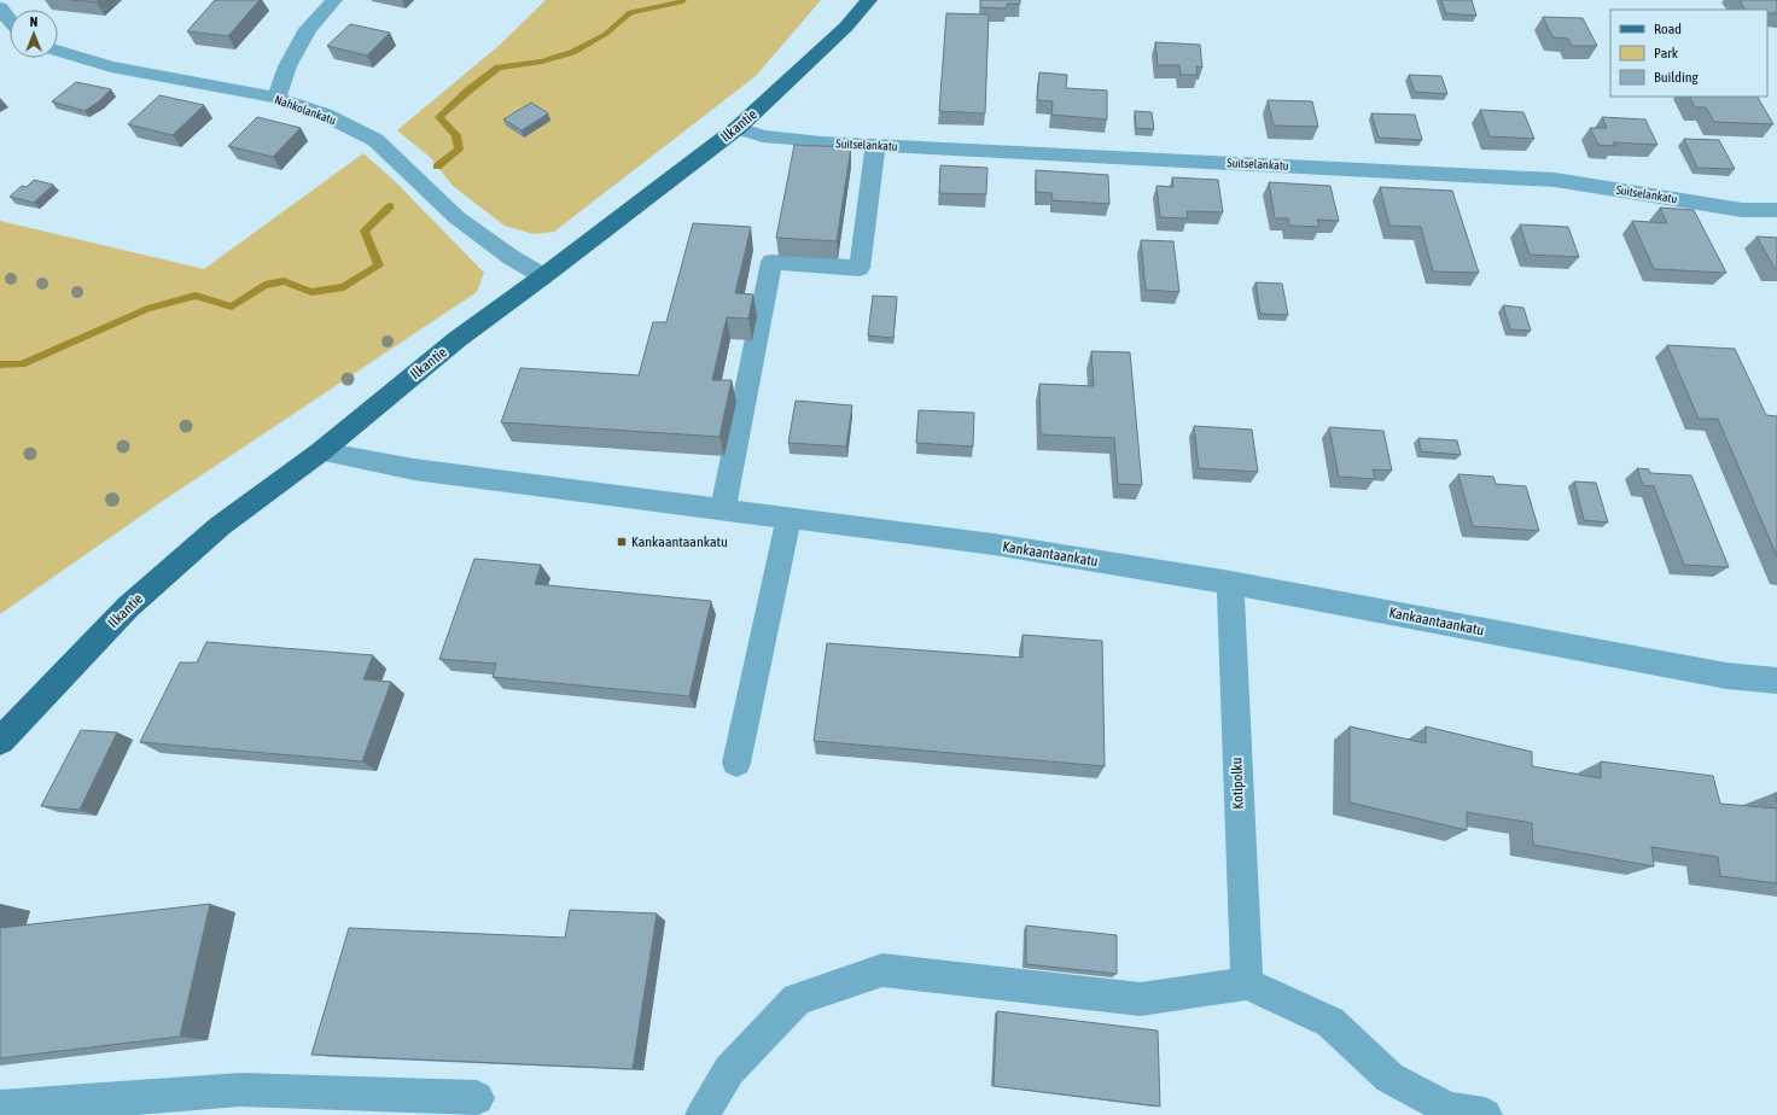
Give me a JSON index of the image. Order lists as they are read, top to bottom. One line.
{"streets":{"main road":["Ilkantie"],"street":["Nahkolankatu","Suitselankatu","Kankaantaankatu","Kotipolku"]},"crossings":[["Nahkolankatu","Ilkantie"],["Ilkantie","Suitselankatu"],["Ilkantie","Kankaantaankatu"],["Kankaantaankatu","Kotipolku"]],"places":{"transit":["Kankaantaankatu"]},"legend":["Road","Park","Building"],"north":"top"}
